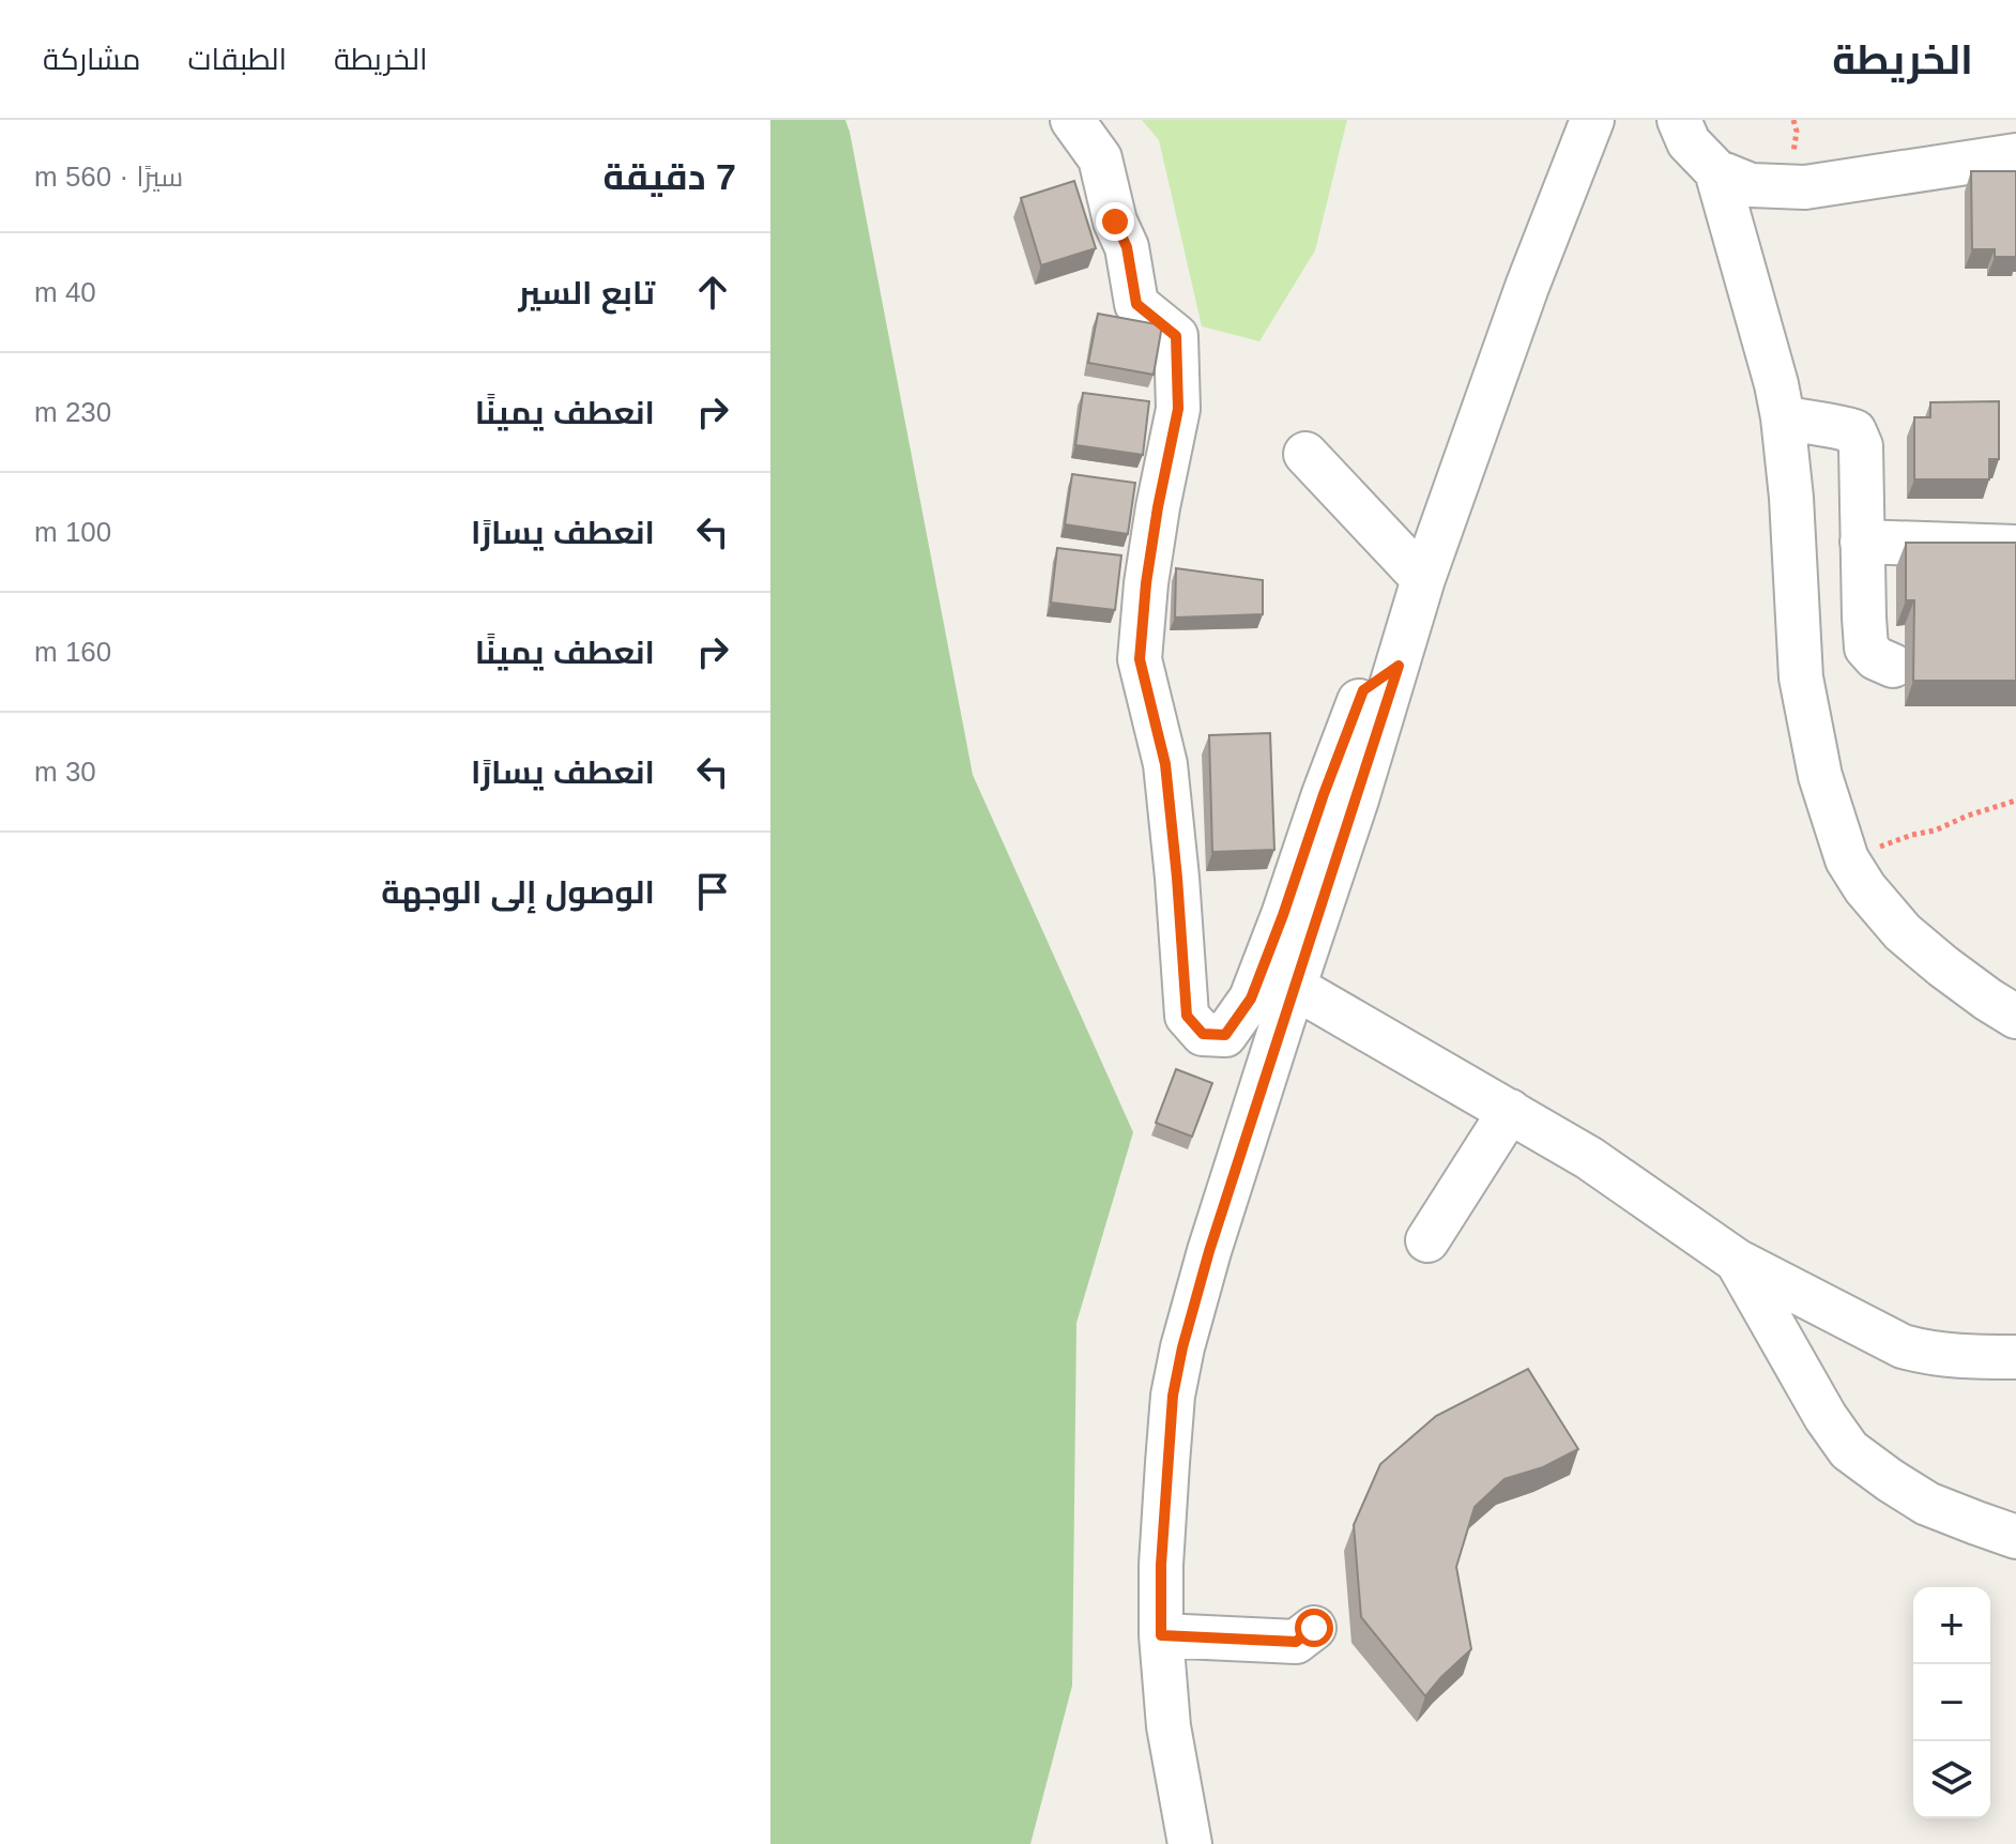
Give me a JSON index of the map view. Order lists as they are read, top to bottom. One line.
{"page":{"header":"الخريطة","nav":["الخريطة","الطبقات","مشاركة"],"heading":["7 دقيقة","سيرًا · 560 m"],"list":[["تابع السير","40 m"],["انعطف يمينًا","230 m"],["انعطف يسارًا","100 m"],["انعطف يمينًا","160 m"],["انعطف يسارًا","30 m"],"الوصول إلى الوجهة"],"map_buttons":["+","−"]}}
